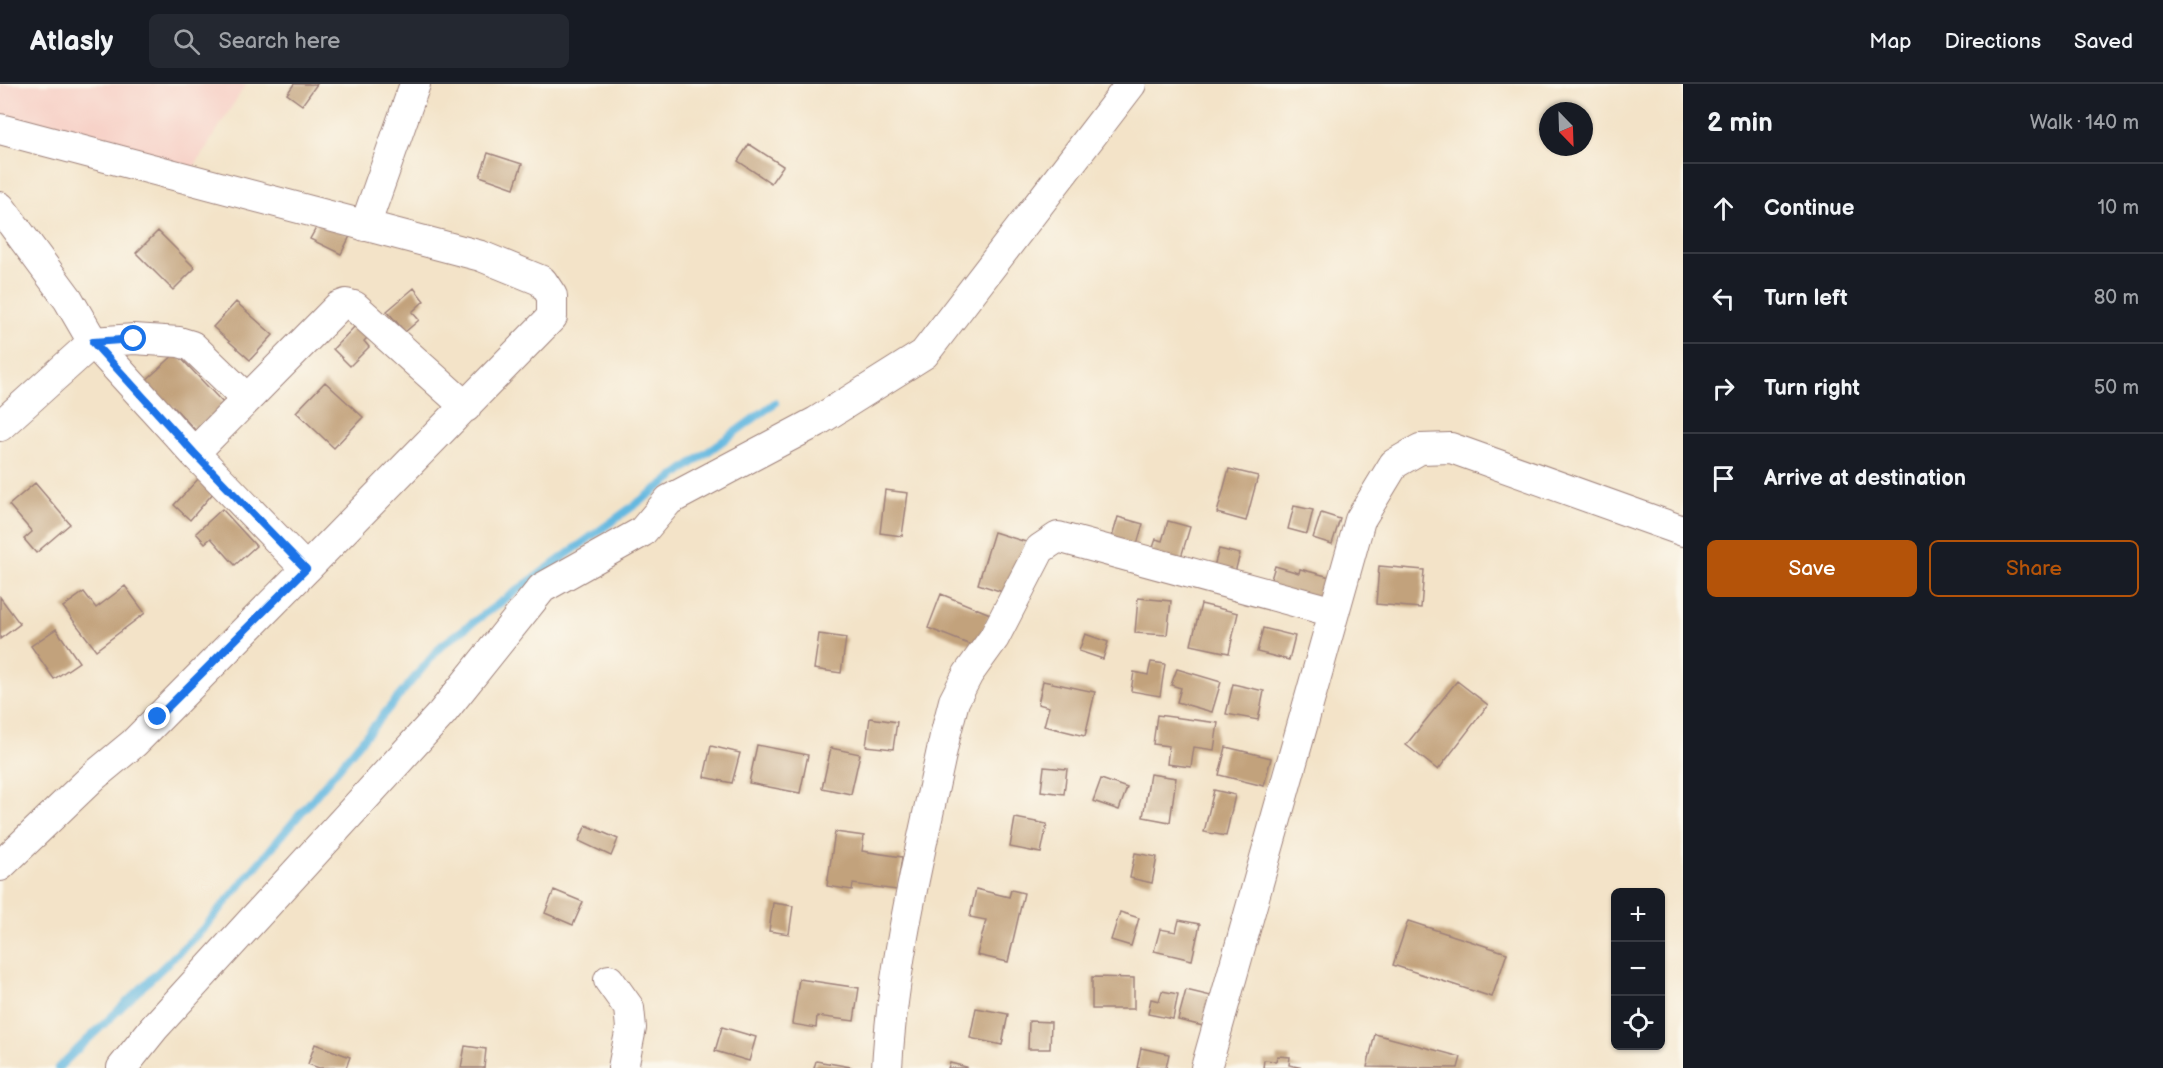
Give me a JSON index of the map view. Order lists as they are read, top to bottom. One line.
{"north":"bottom right","page":{"header":"Atlasly","search":"Search here","nav":["Map","Directions","Saved"],"heading":["2 min","Walk · 140 m"],"list":[["Continue","10 m"],["Turn left","80 m"],["Turn right","50 m"],"Arrive at destination"],"buttons":["Save","Share"],"map_buttons":["+","−"]}}
